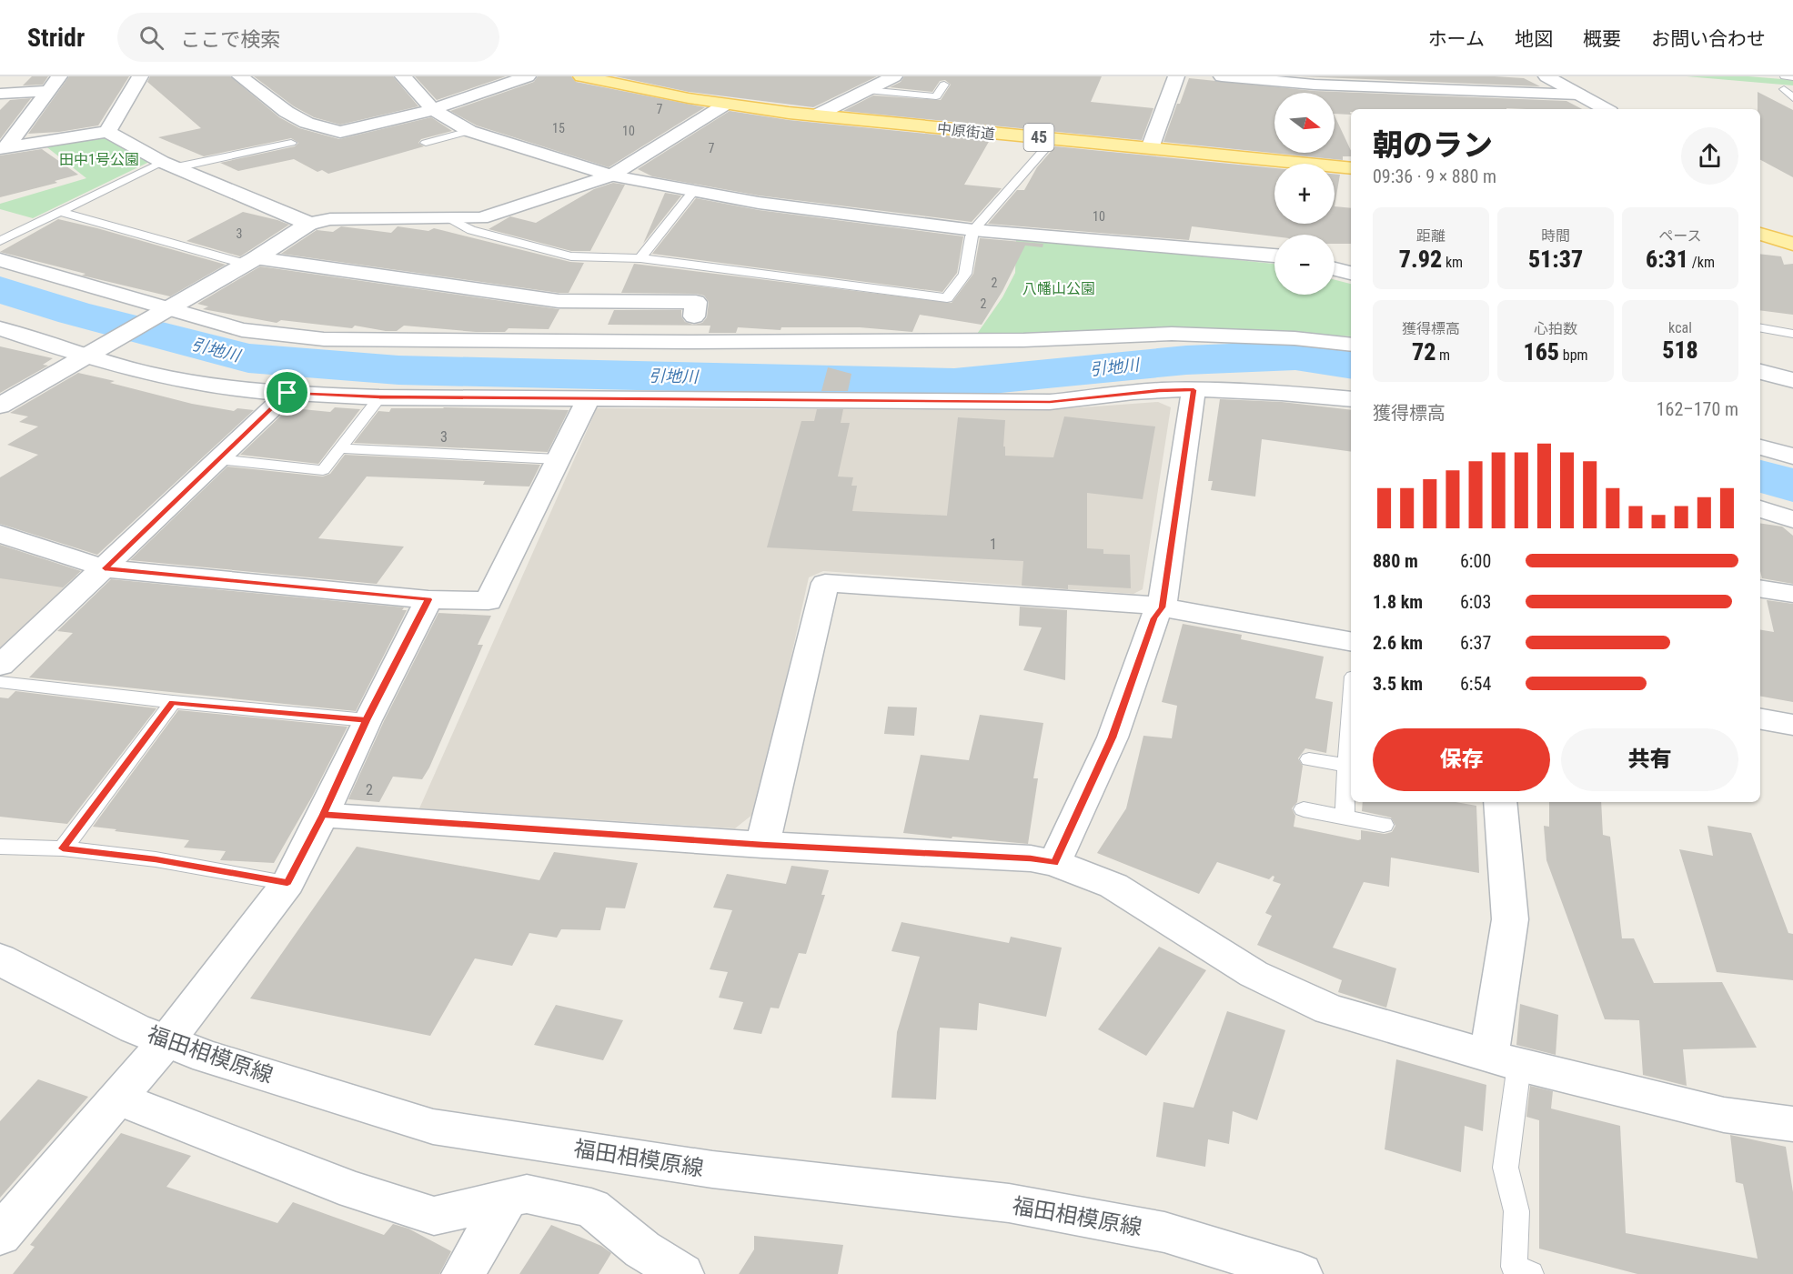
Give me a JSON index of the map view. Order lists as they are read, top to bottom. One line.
{"streets":{"main road":["中原街道","45"],"street":["福田相模原線"]},"water":["引地川"],"parks":["田中1号公園","八幡山公園"],"house_numbers":["7","15","10","7","10","3","2","2","3","1","2"],"north":"right","page":{"header":"Stridr","search":"ここで検索","nav":["ホーム","地図","概要","お問い合わせ"],"map_buttons":["+","−"],"heading":["朝のラン","09:36 · 9 × 880 m"],"stats":[["距離","7.92 km"],["時間","51:37"],["ペース","6:31 /km"],["獲得標高","72 m"],["心拍数","165 bpm"],["kcal","518"]],"chart":["獲得標高","162–170 m"],"list":[{"name":"880 m","note":"6:00"},{"name":"1.8 km","note":"6:03"},{"name":"2.6 km","note":"6:37"},{"name":"3.5 km","note":"6:54"}],"buttons":["保存","共有"]}}
